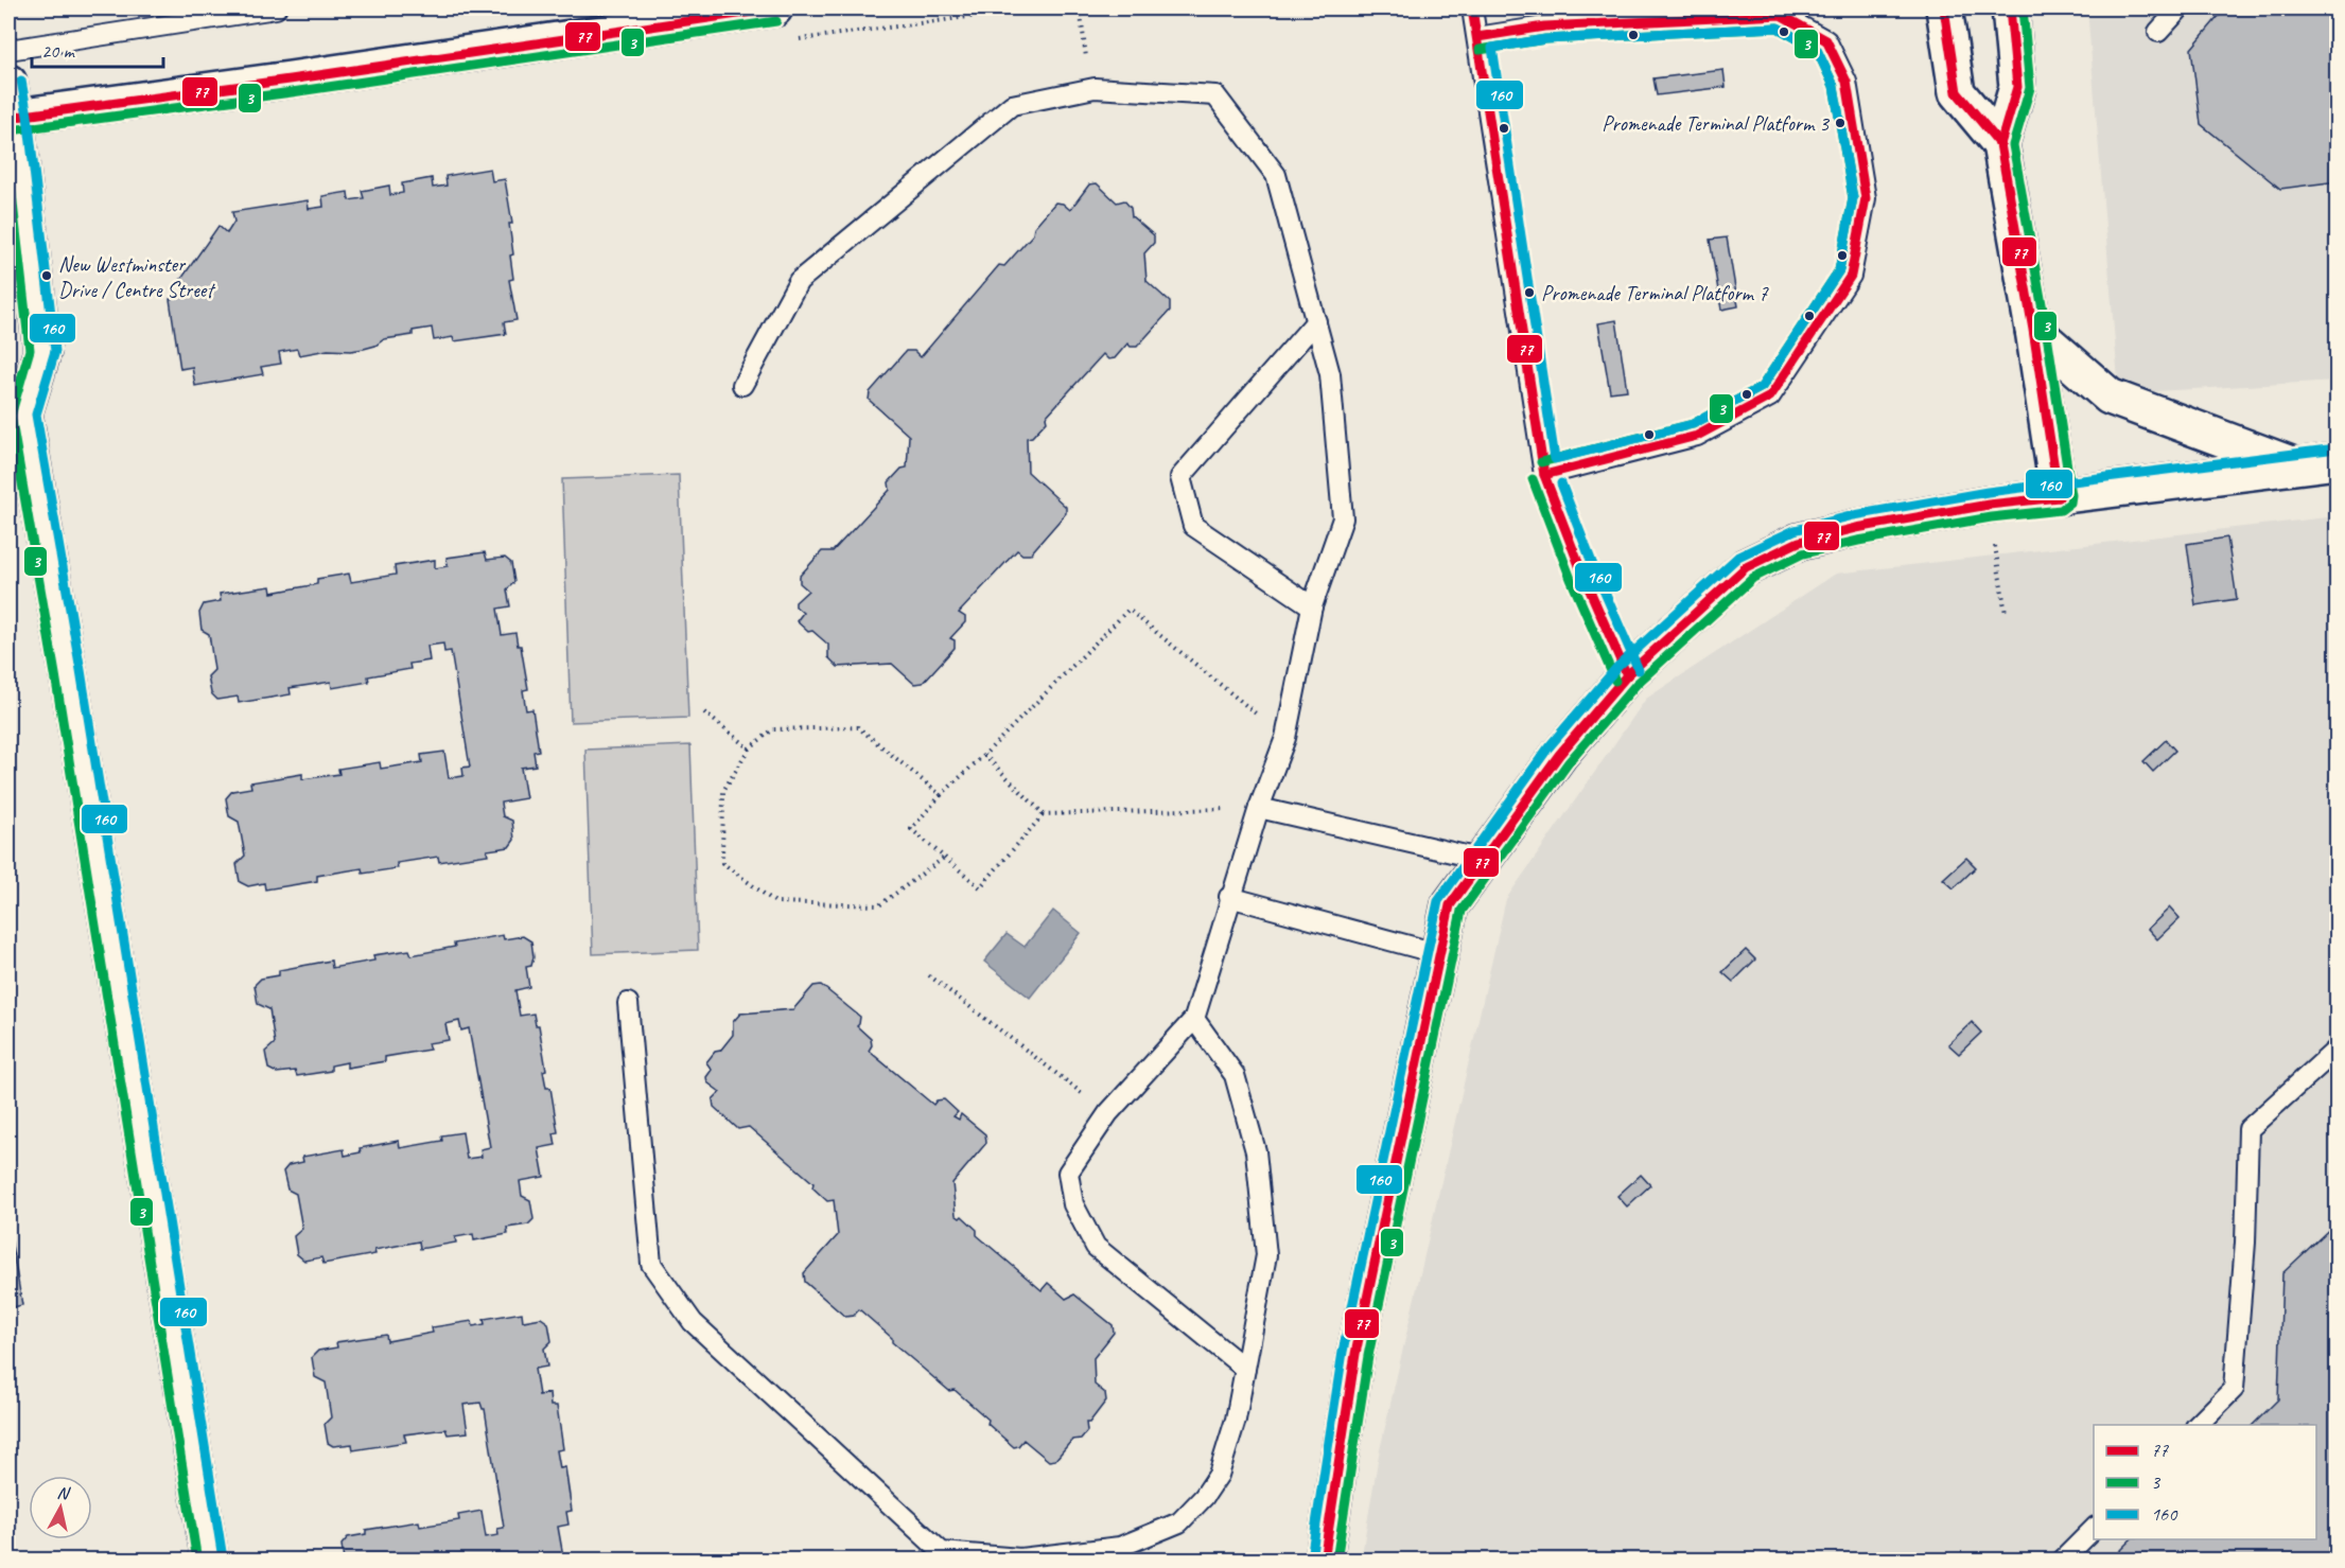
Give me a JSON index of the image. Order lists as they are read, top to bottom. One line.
{"places":["Promenade Terminal Platform 3","New Westminster Drive / Centre Street","Promenade Terminal Platform 7"],"lines":["transit line 77","transit line 3","transit line 160"],"legend":["77","3","160"],"scale_bar":"20 m","north":"top"}
